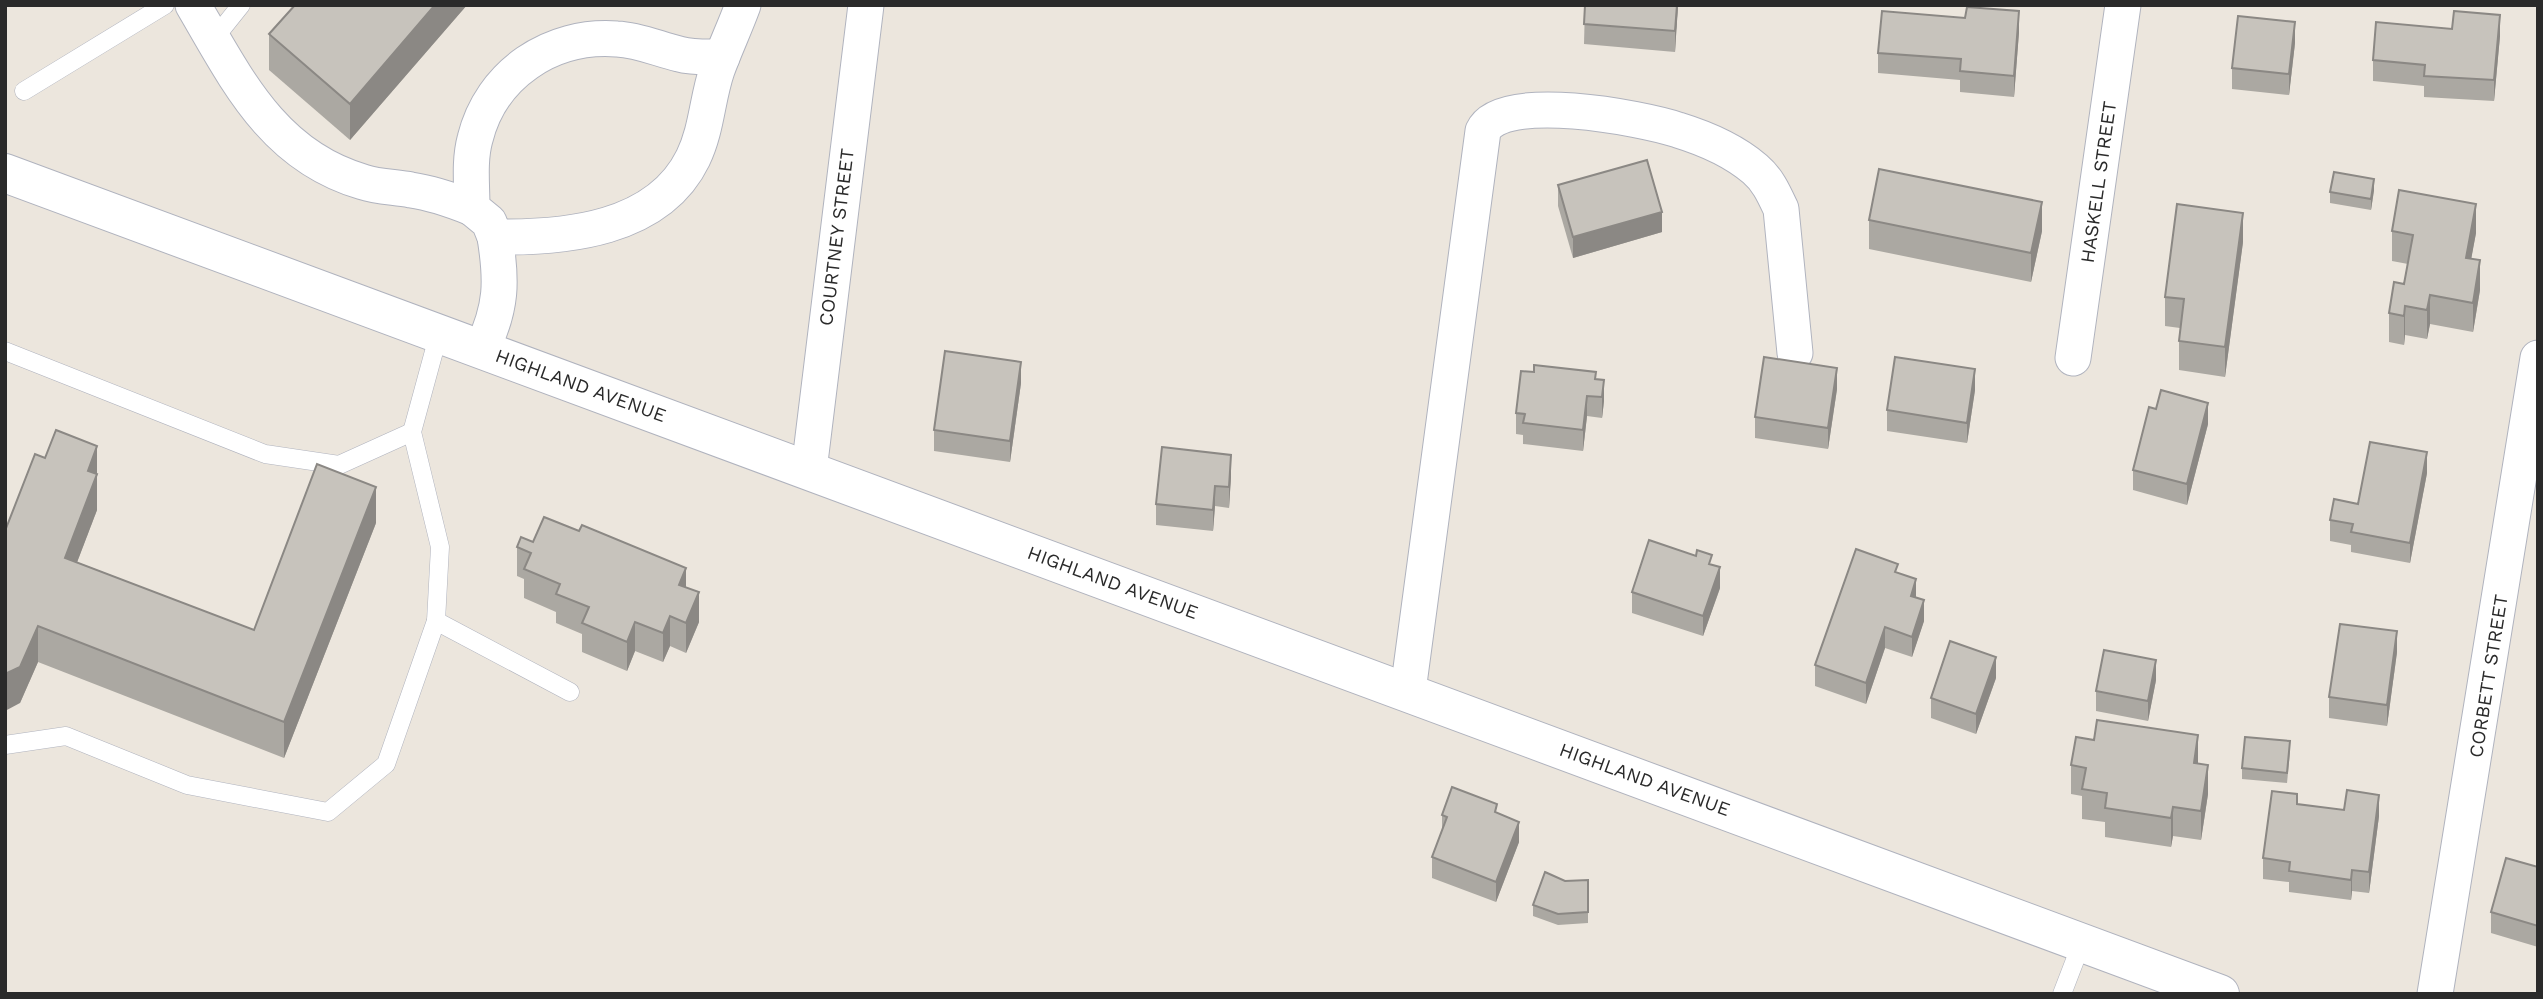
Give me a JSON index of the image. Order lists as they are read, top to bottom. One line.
{"streets":{"main road":["HIGHLAND AVENUE"],"street":["HASKELL STREET","COURTNEY STREET","CORBETT STREET"]},"crossings":[["COURTNEY STREET","HIGHLAND AVENUE"]]}
